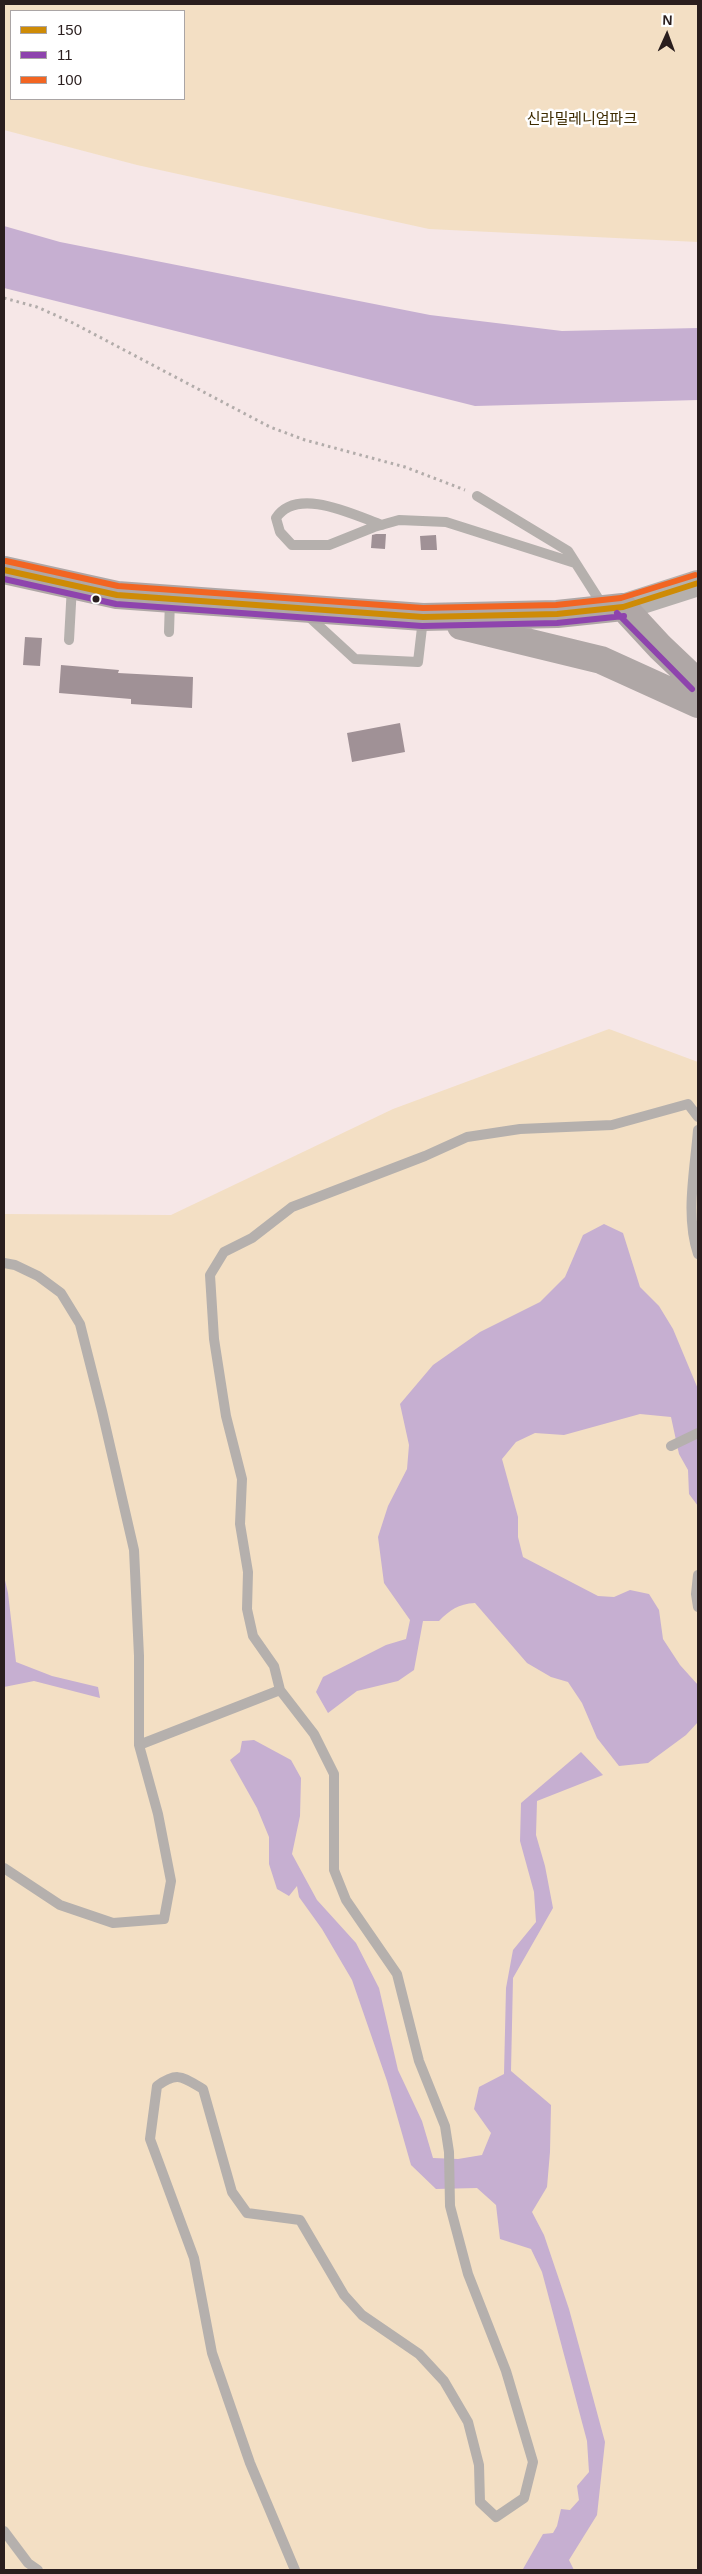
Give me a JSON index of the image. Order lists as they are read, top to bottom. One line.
{"parks":["신라밀레니엄파크"],"lines":["transit line 100","transit line 150","transit line 11"],"legend":["150","11","100"],"north":"top"}
